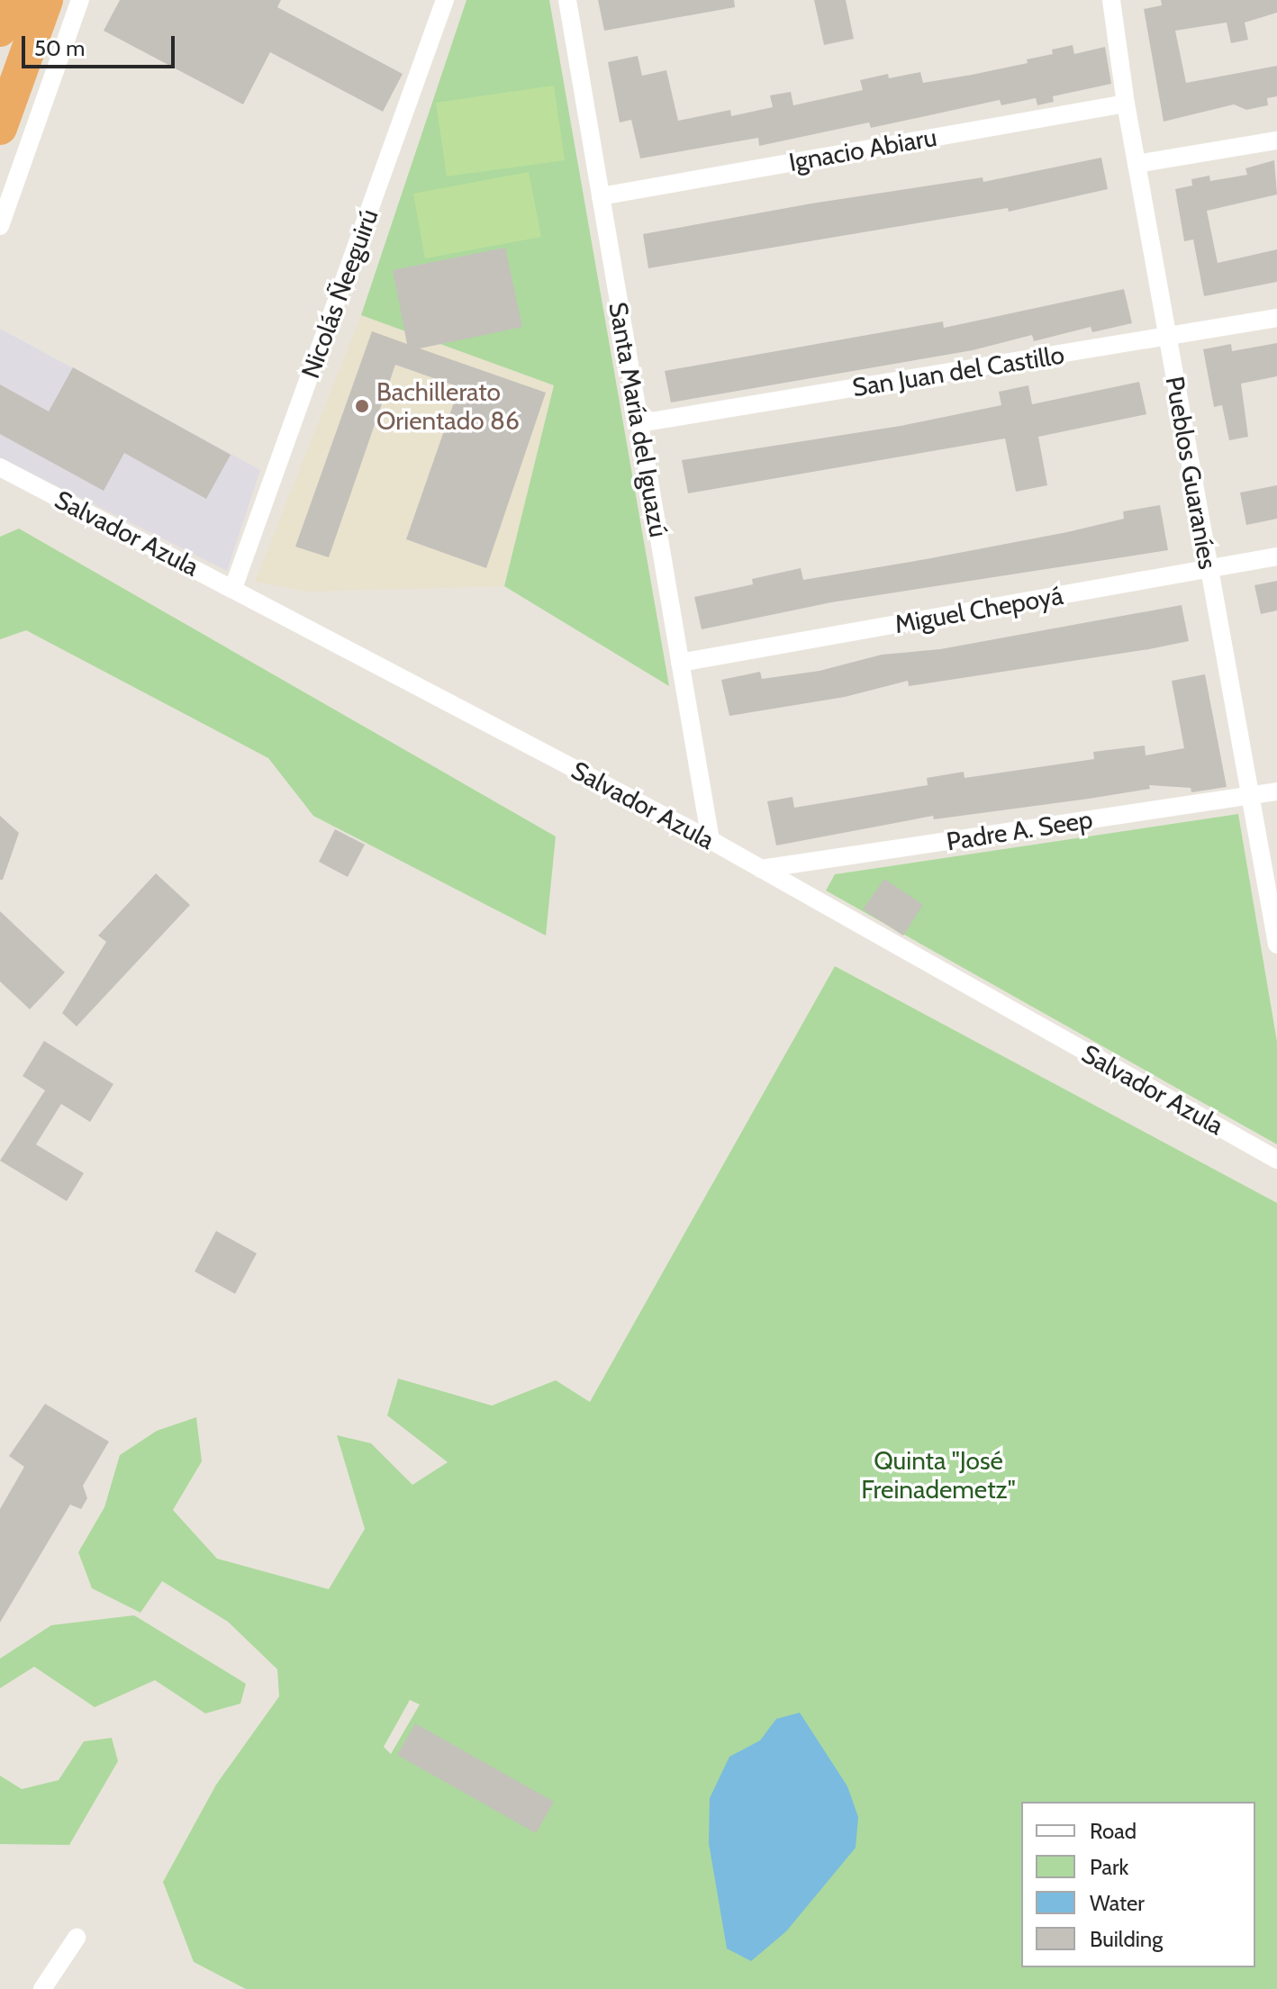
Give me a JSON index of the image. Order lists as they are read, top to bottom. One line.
{"streets":{"street":["Ignacio Abiaru","Nicolás Ñeeguirú","San Juan del Castillo","Santa María del Iguazú","Pueblos Guaraníes","Salvador Azula","Miguel Chepoyá","Padre A. Seep"]},"crossings":[["Ignacio Abiaru","Santa María del Iguazú"],["Ignacio Abiaru","Pueblos Guaraníes"],["Nicolás Ñeeguirú","Salvador Azula"],["San Juan del Castillo","Santa María del Iguazú"],["San Juan del Castillo","Pueblos Guaraníes"],["Santa María del Iguazú","Salvador Azula"],["Santa María del Iguazú","Miguel Chepoyá"],["Pueblos Guaraníes","Miguel Chepoyá"],["Pueblos Guaraníes","Padre A. Seep"],["Salvador Azula","Padre A. Seep"]],"parks":["Quinta \"José Freinademetz\""],"places":["Bachillerato Orientado 86"],"legend":["Road","Park","Water","Building"],"scale_bar":"50 m"}
